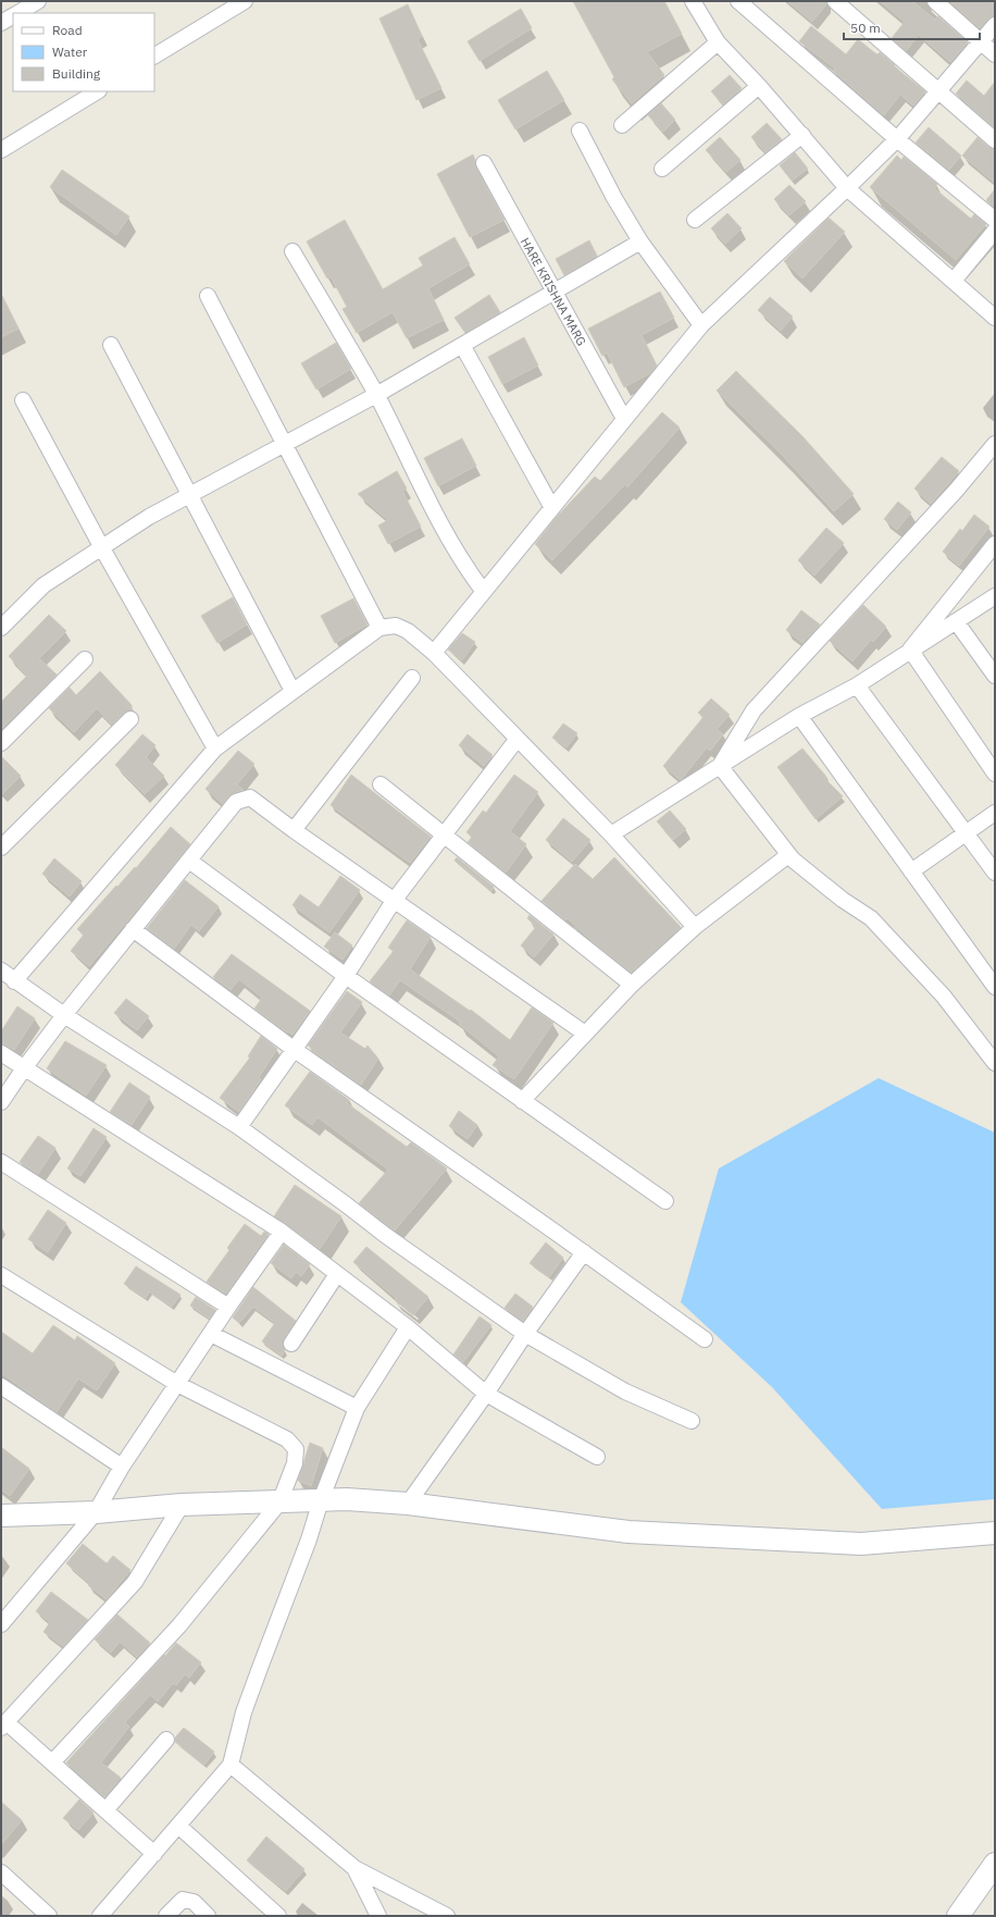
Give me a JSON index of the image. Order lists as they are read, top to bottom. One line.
{"streets":{"street":["HARE KRISHNA MARG"]},"legend":["Road","Water","Building"],"scale_bar":"50 m"}
